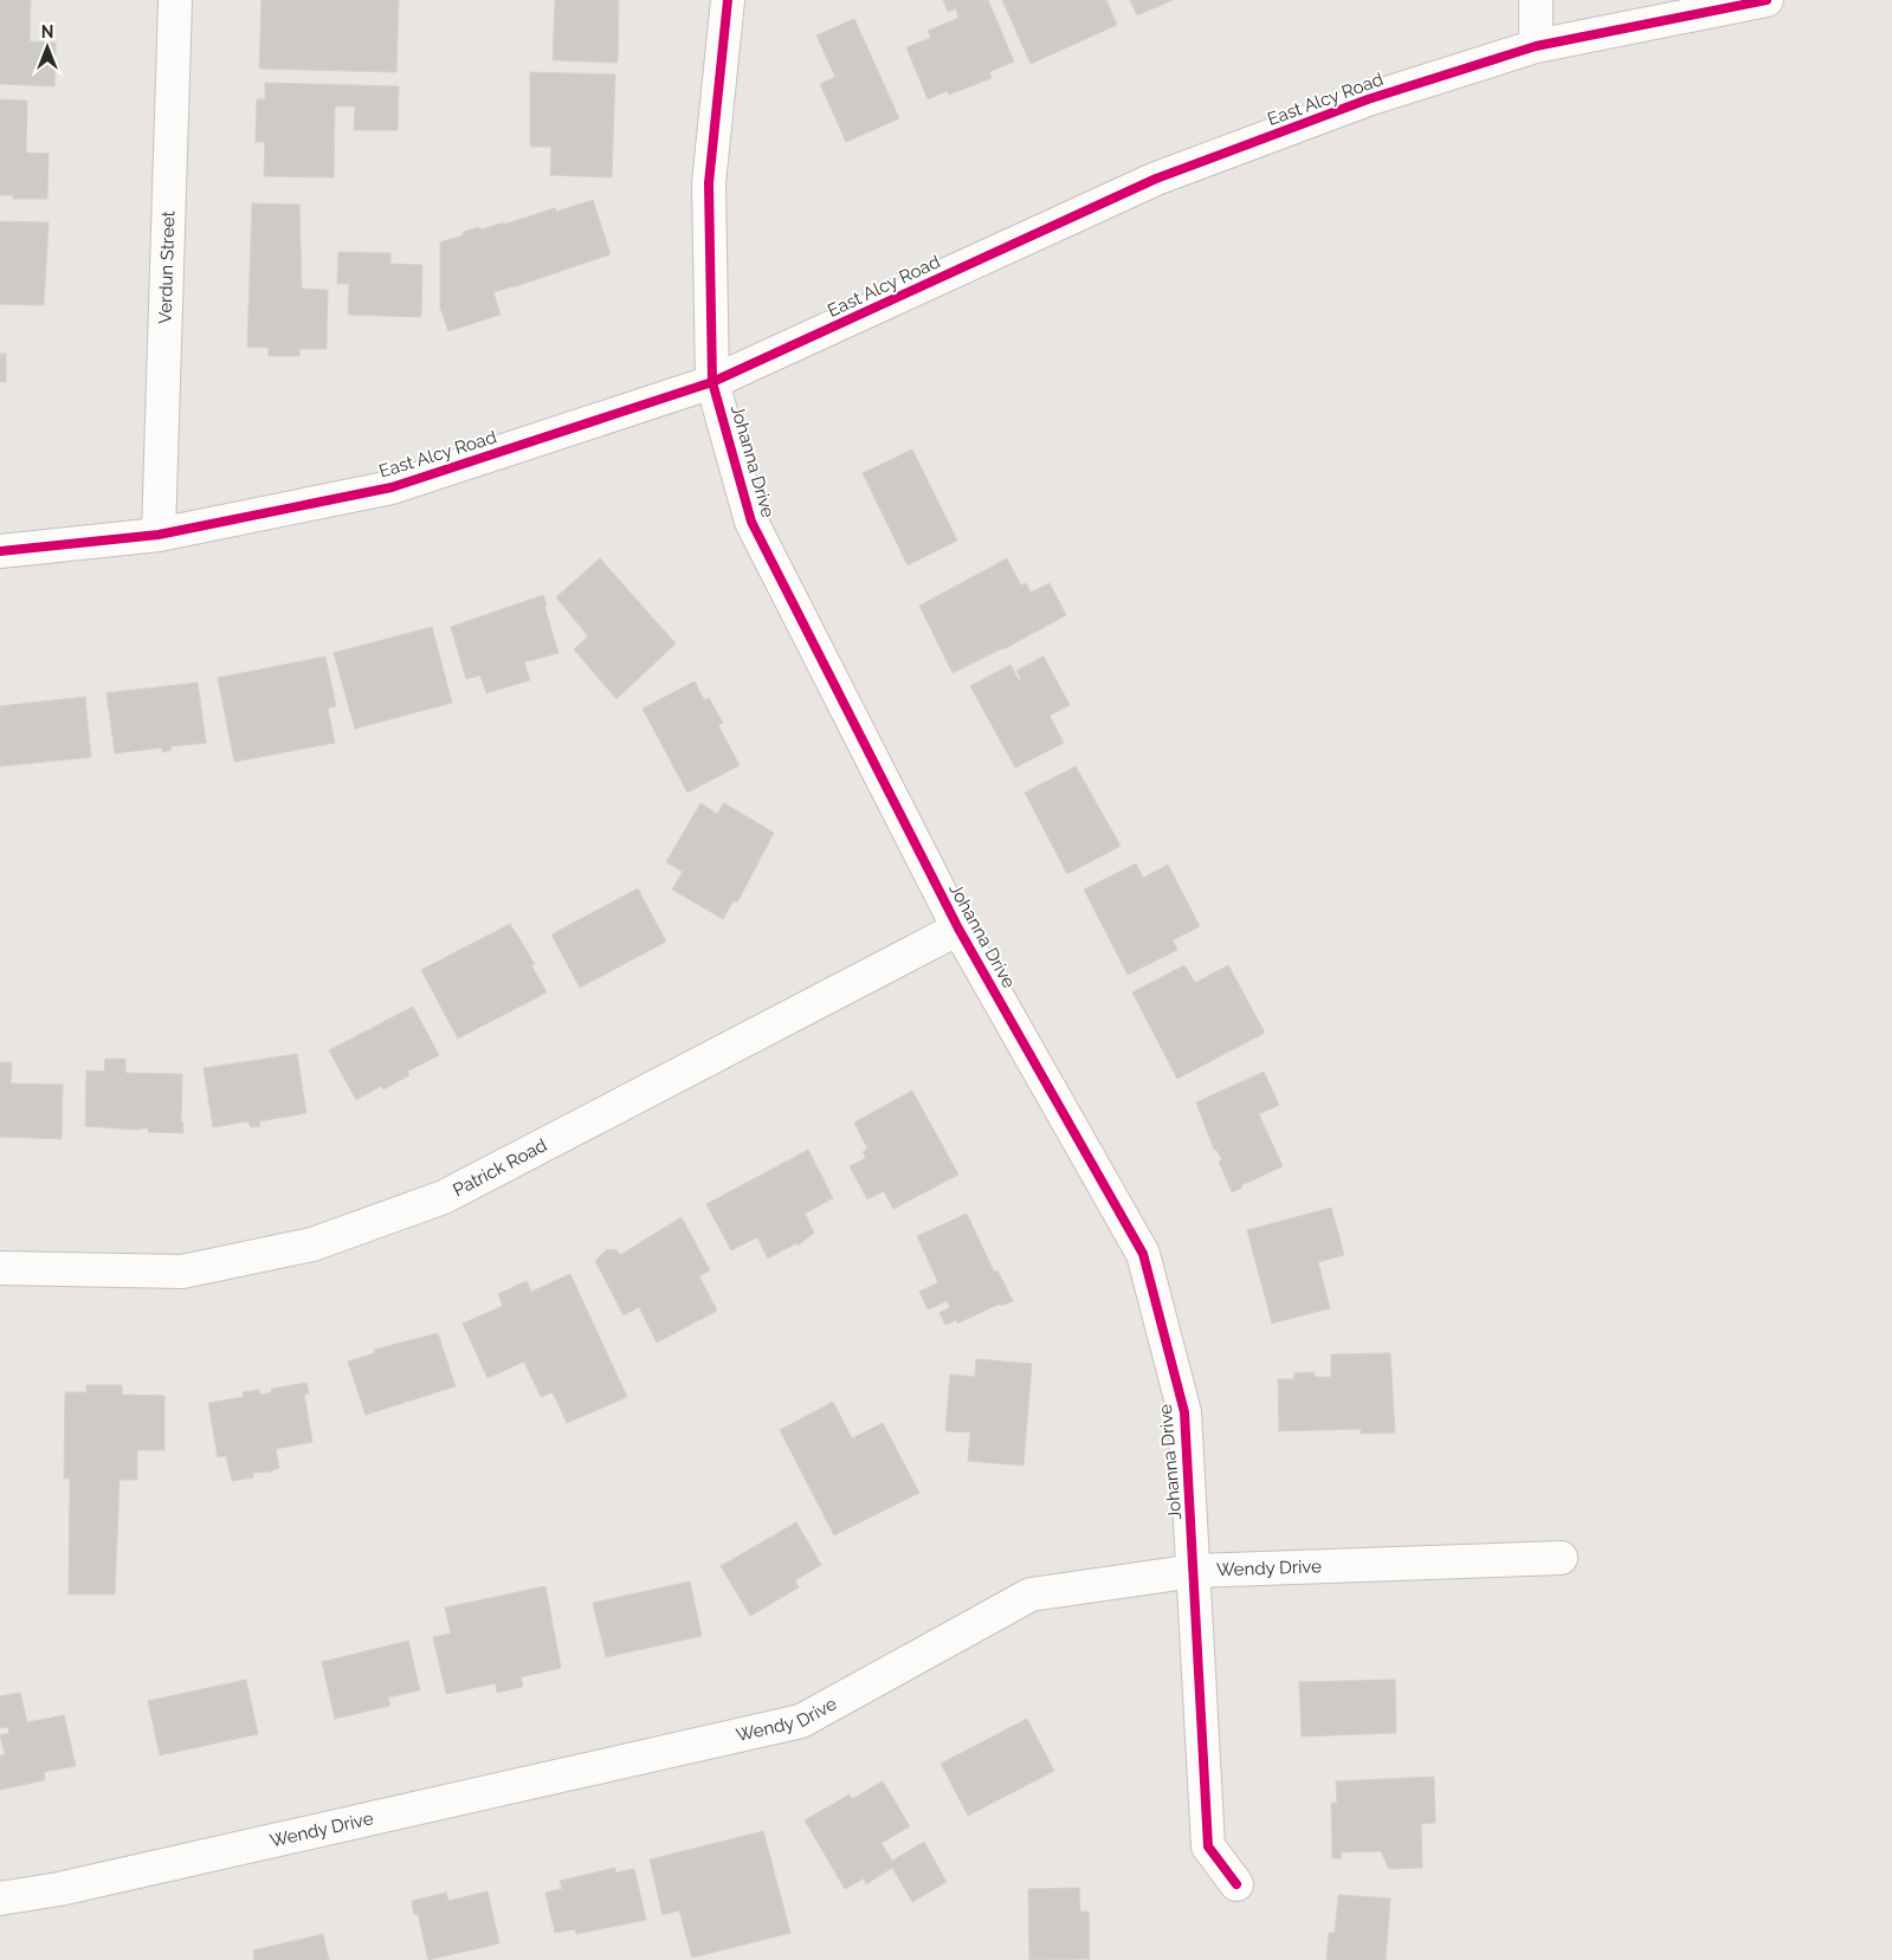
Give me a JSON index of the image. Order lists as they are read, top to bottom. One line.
{"streets":{"street":["East Alcy Road","Verdun Street","Johanna Drive","Patrick Road","Wendy Drive"]},"crossings":[["East Alcy Road","Verdun Street"],["East Alcy Road","Johanna Drive"],["Johanna Drive","Patrick Road"],["Johanna Drive","Wendy Drive"]],"north":"top"}
